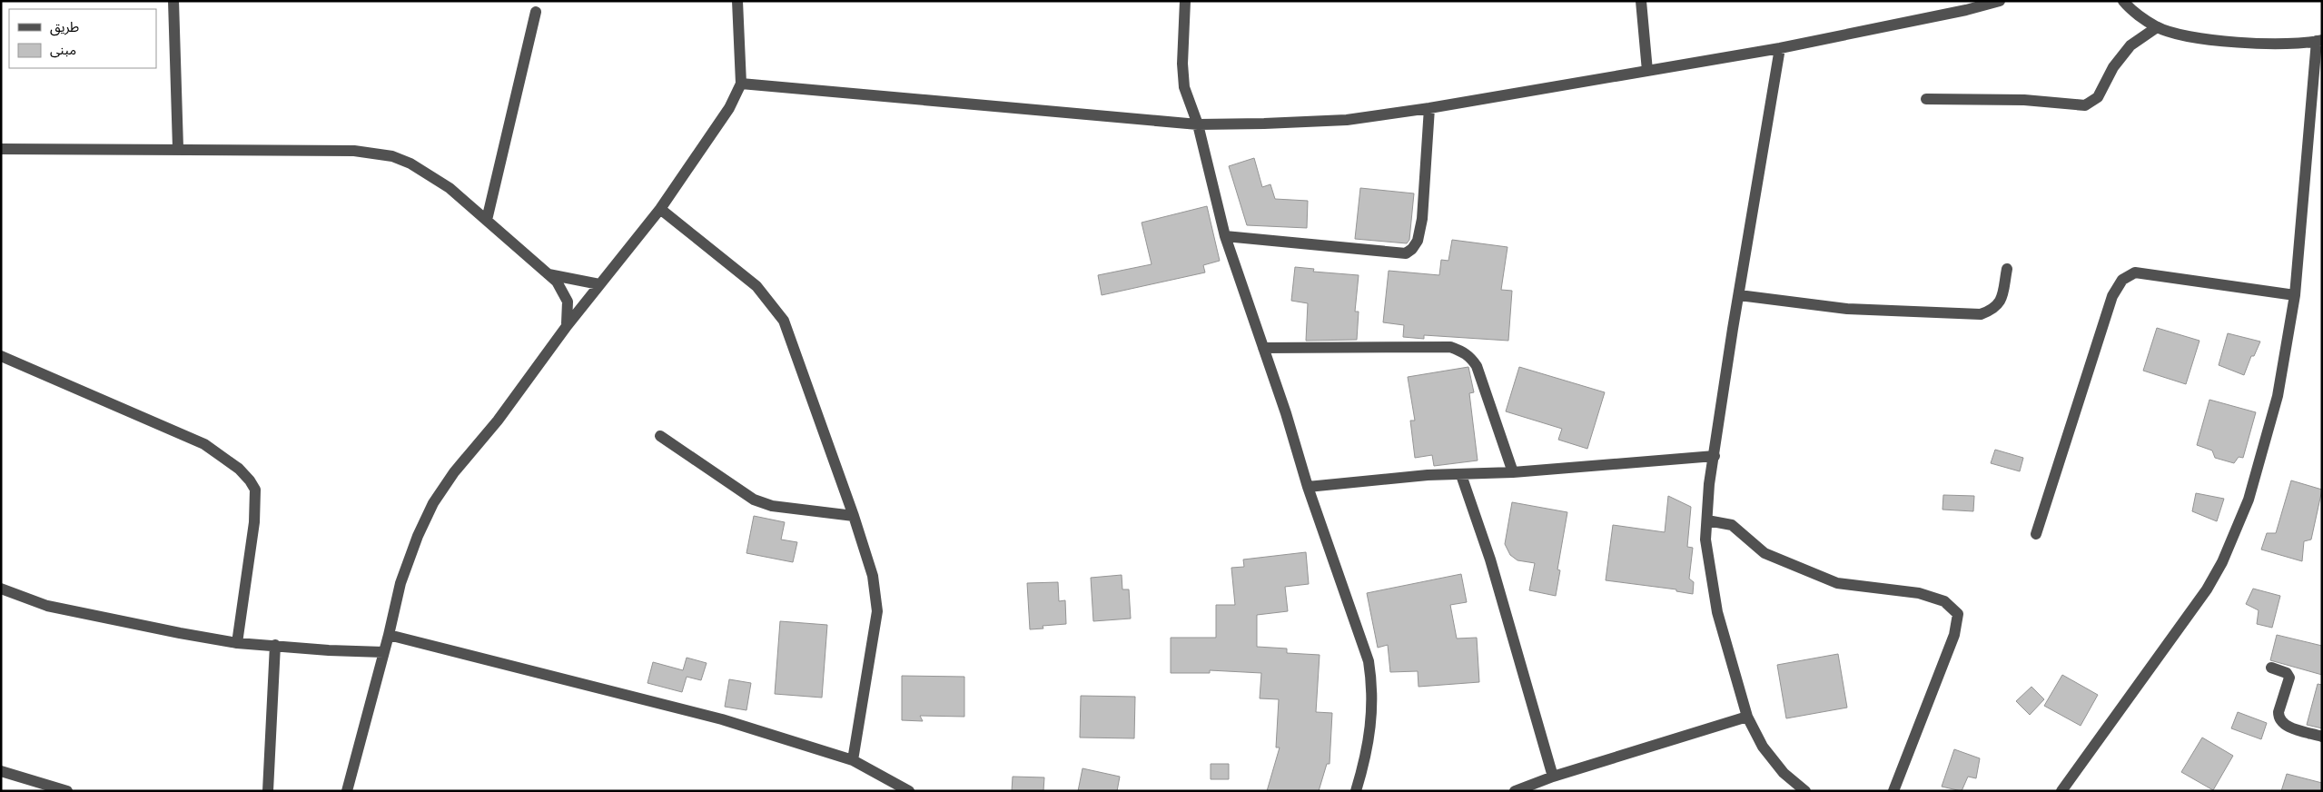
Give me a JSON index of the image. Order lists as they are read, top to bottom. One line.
{"legend":["طريق","مبنى"]}
